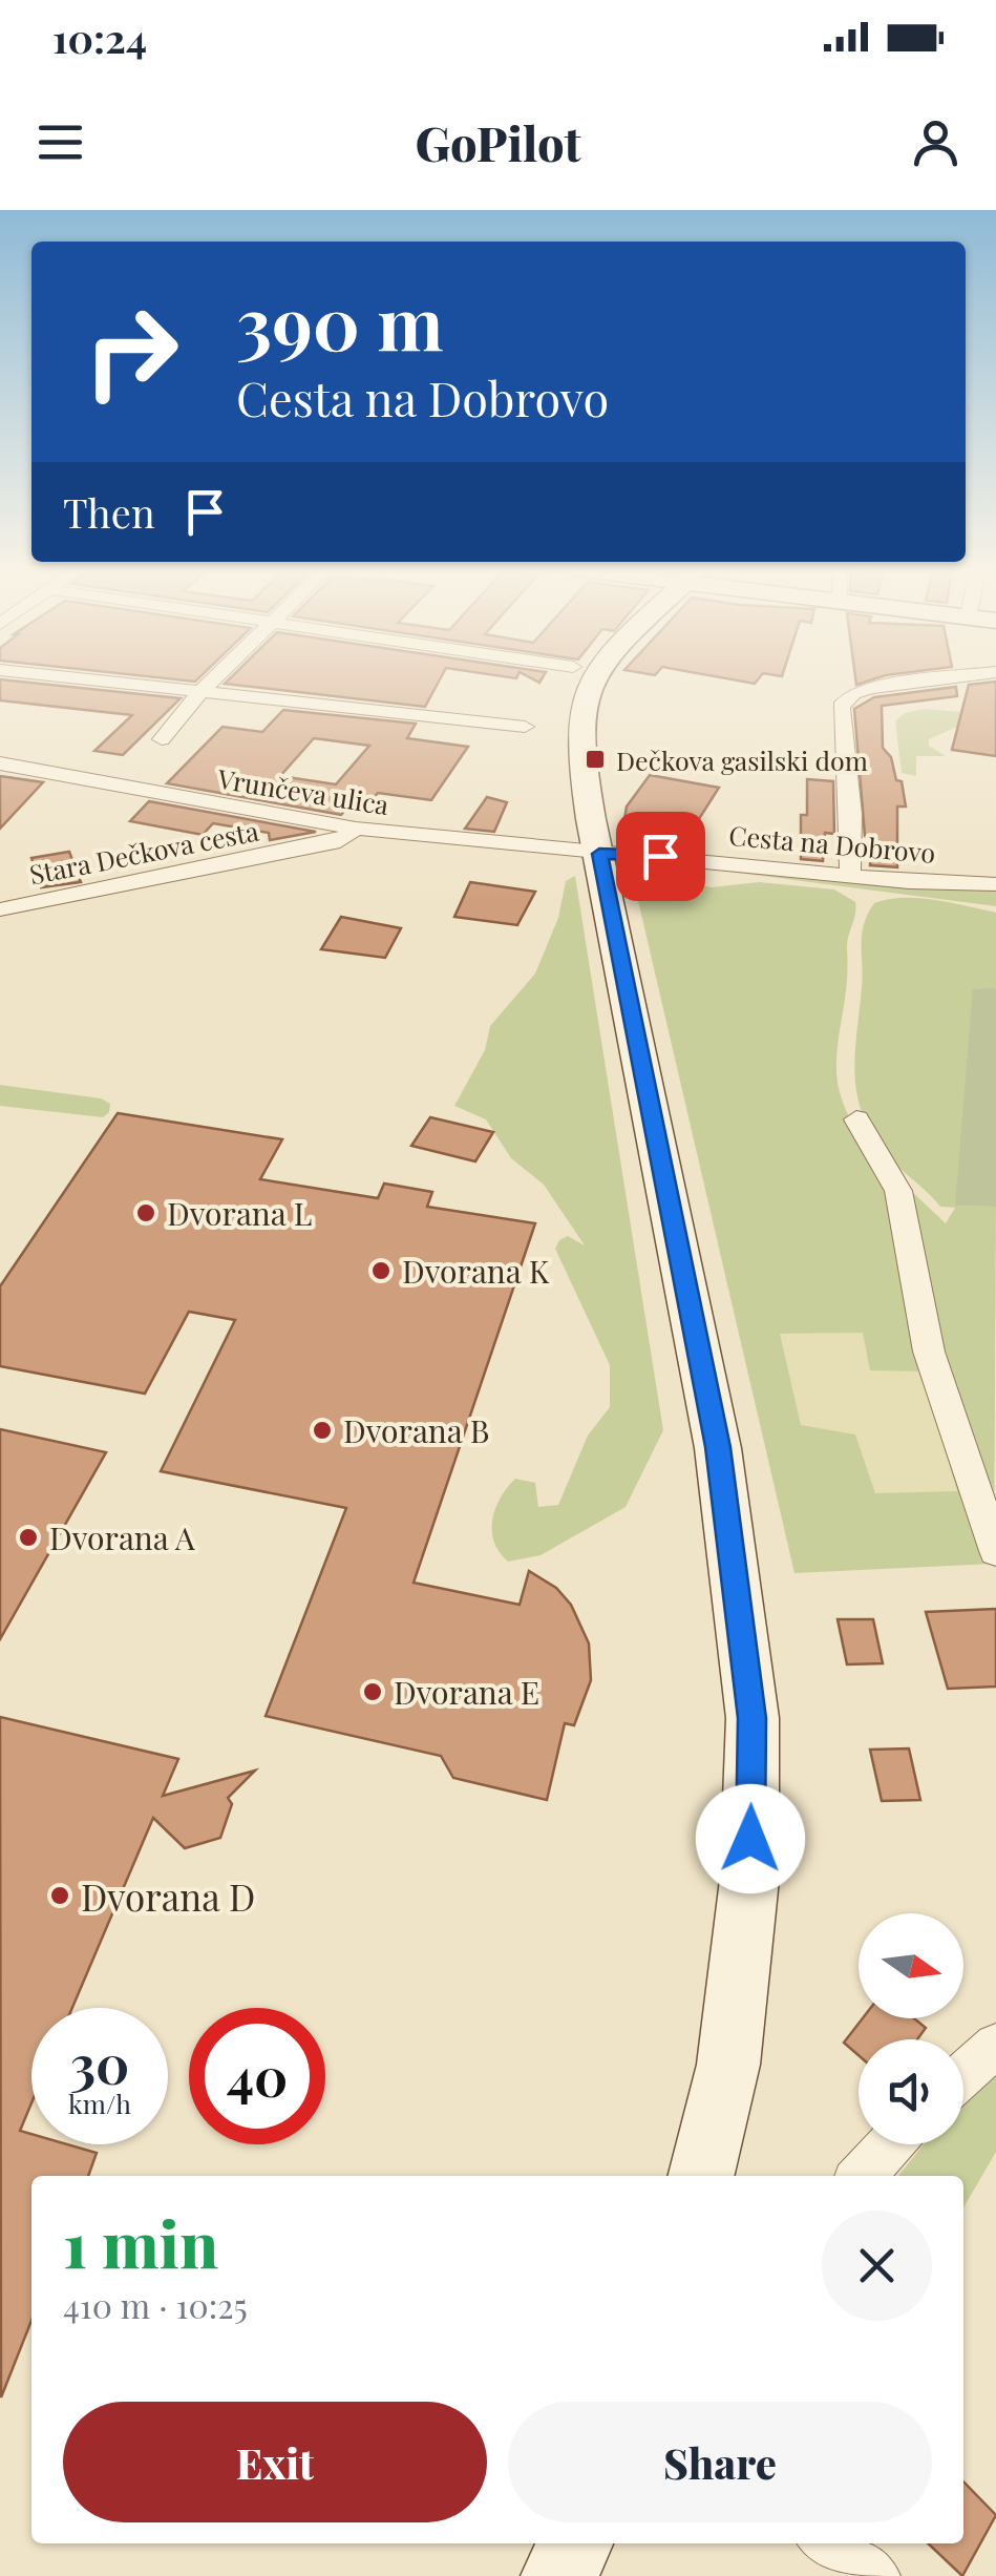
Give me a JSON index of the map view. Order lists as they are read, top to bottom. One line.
{"streets":{"street":["Vrunčeva ulica","Cesta na Dobrovo","Stara Dečkova cesta"]},"crossings":[["Vrunčeva ulica","Cesta na Dobrovo"],["Vrunčeva ulica","Stara Dečkova cesta"]],"places":{"transit":["Dečkova gasilski dom"],"other":["Dvorana L","Dvorana K","Dvorana B","Dvorana A","Dvorana E","Dvorana D"]},"north":"right","page":{"status":"10:24","header":"GoPilot","turn":["390 m","Cesta na Dobrovo"],"then":"Then","speed":"30 km/h","limit":"40","heading":["1 min","410 m · 10:25"],"buttons":["Exit","Share"]}}
